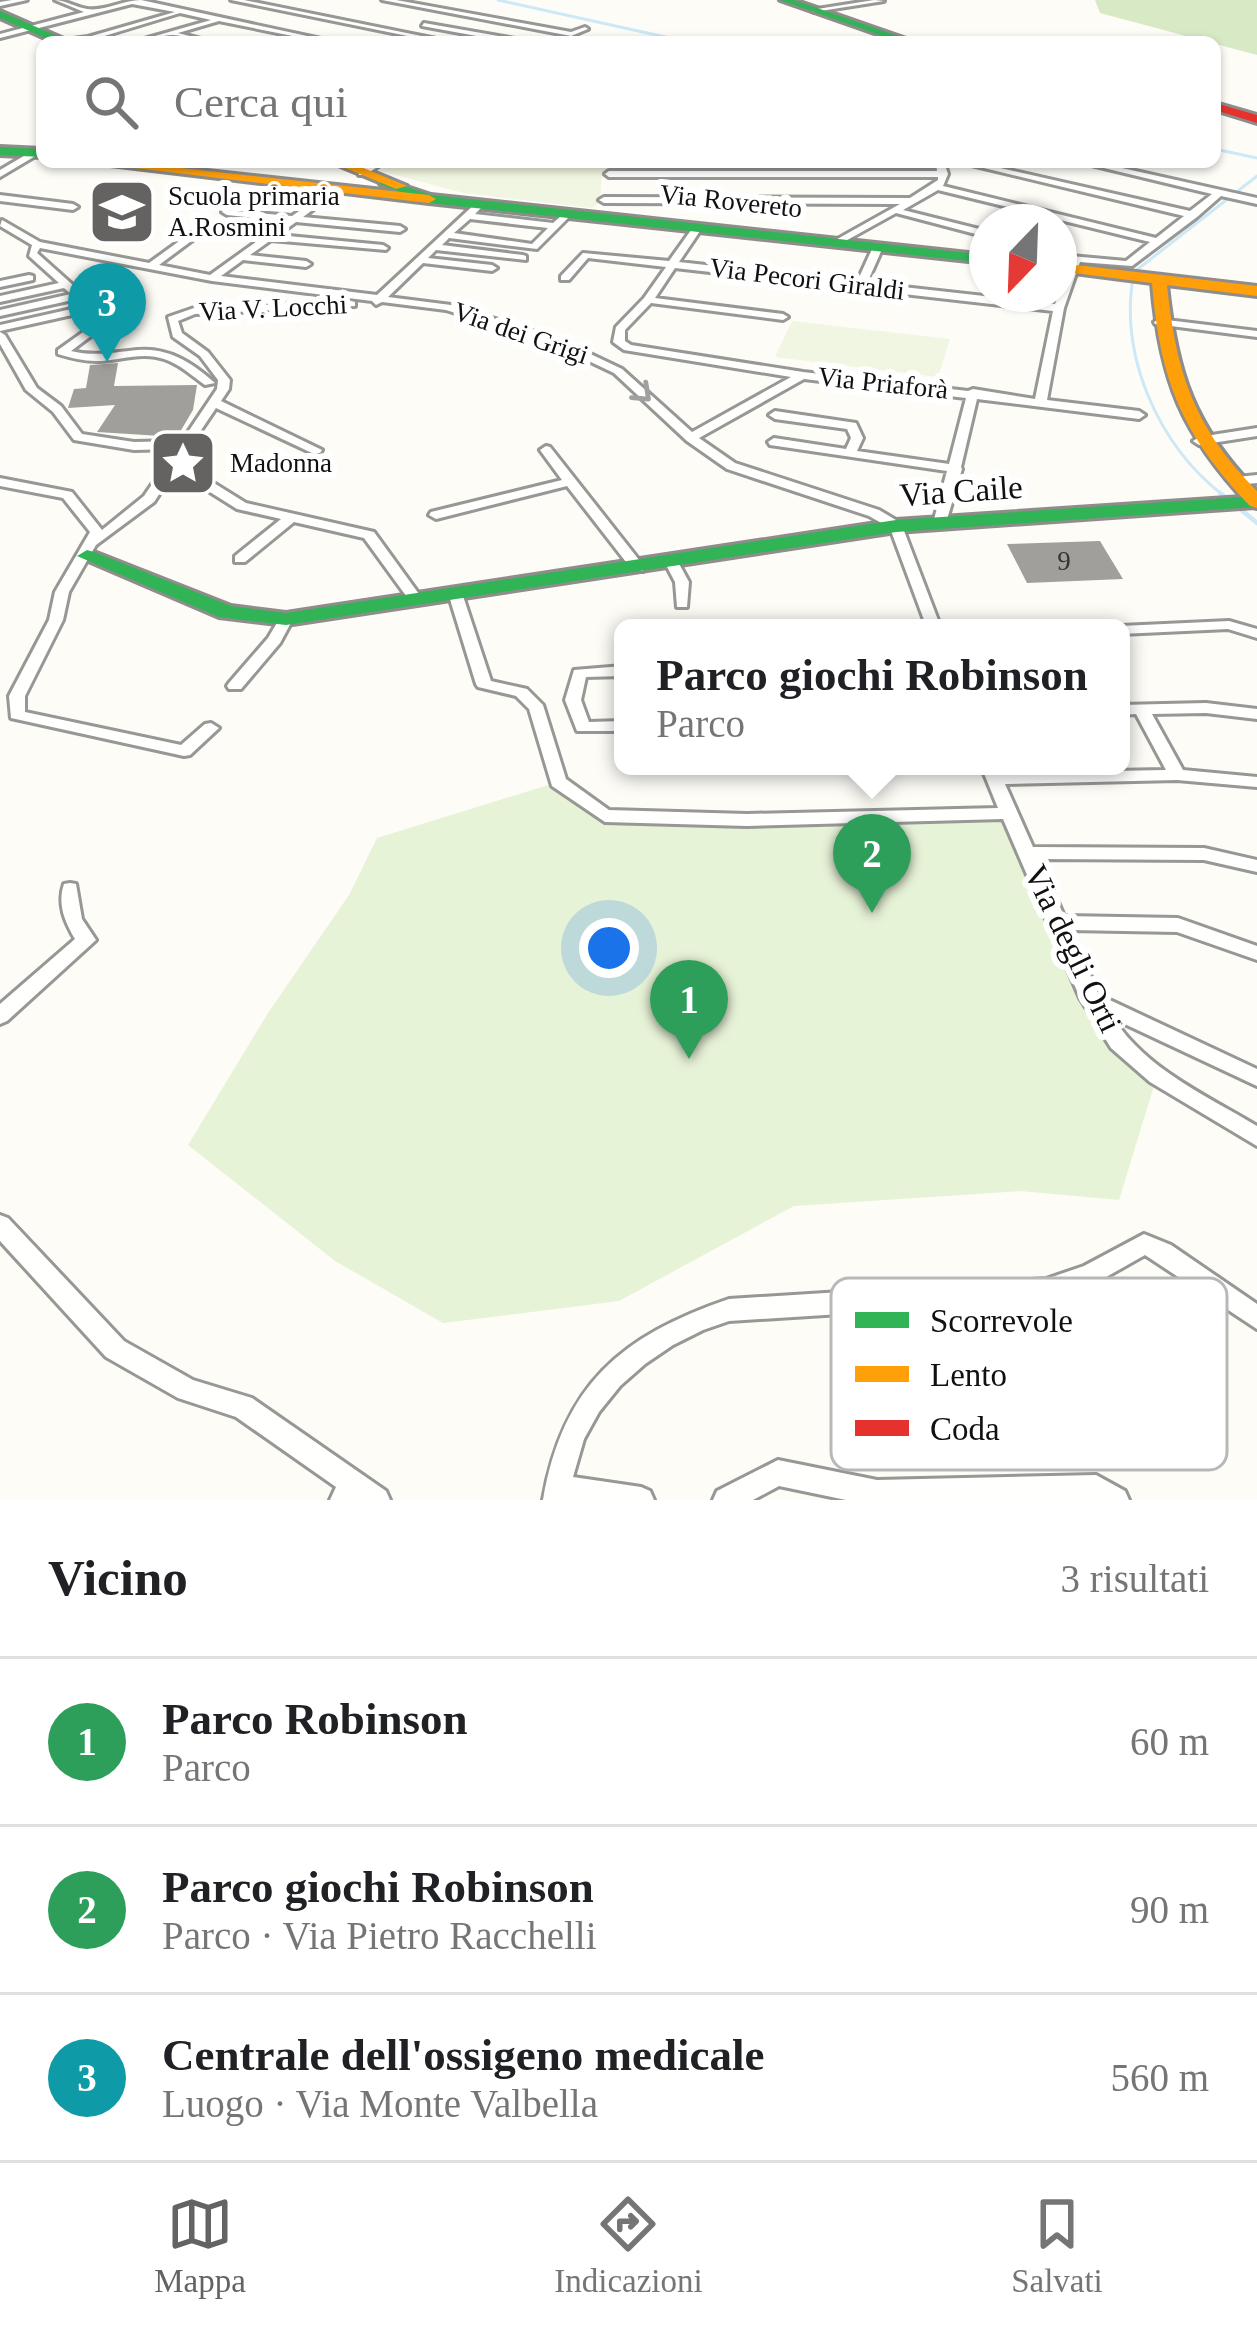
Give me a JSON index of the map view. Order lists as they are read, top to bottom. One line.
{"streets":{"street":["Via Rovereto","Via Pecori Giraldi","Via V. Locchi","Via dei Grigi","Via Priaforà","Via Caile","Via degli Orti"]},"crossings":[["Via V. Locchi","Via dei Grigi"],["Via dei Grigi","Via Caile"]],"places":{"school or university":["Scuola primaria A.Rosmini"],"place":["Madonna"]},"house_numbers":["9"],"legend":["Scorrevole","Lento","Coda"],"north":"bottom left","page":{"search":"Cerca qui","pins":["3","2","1"],"popup":["Parco giochi Robinson","Parco"],"heading":["Vicino","3 risultati"],"list":[{"mark":"1","name":"Parco Robinson","note":"Parco","value":"60 m"},{"mark":"2","name":"Parco giochi Robinson","note":"Parco · Via Pietro Racchelli","value":"90 m"},{"mark":"3","name":"Centrale dell'ossigeno medicale","note":"Luogo · Via Monte Valbella","value":"560 m"}],"nav":["Mappa","Indicazioni","Salvati"]}}
